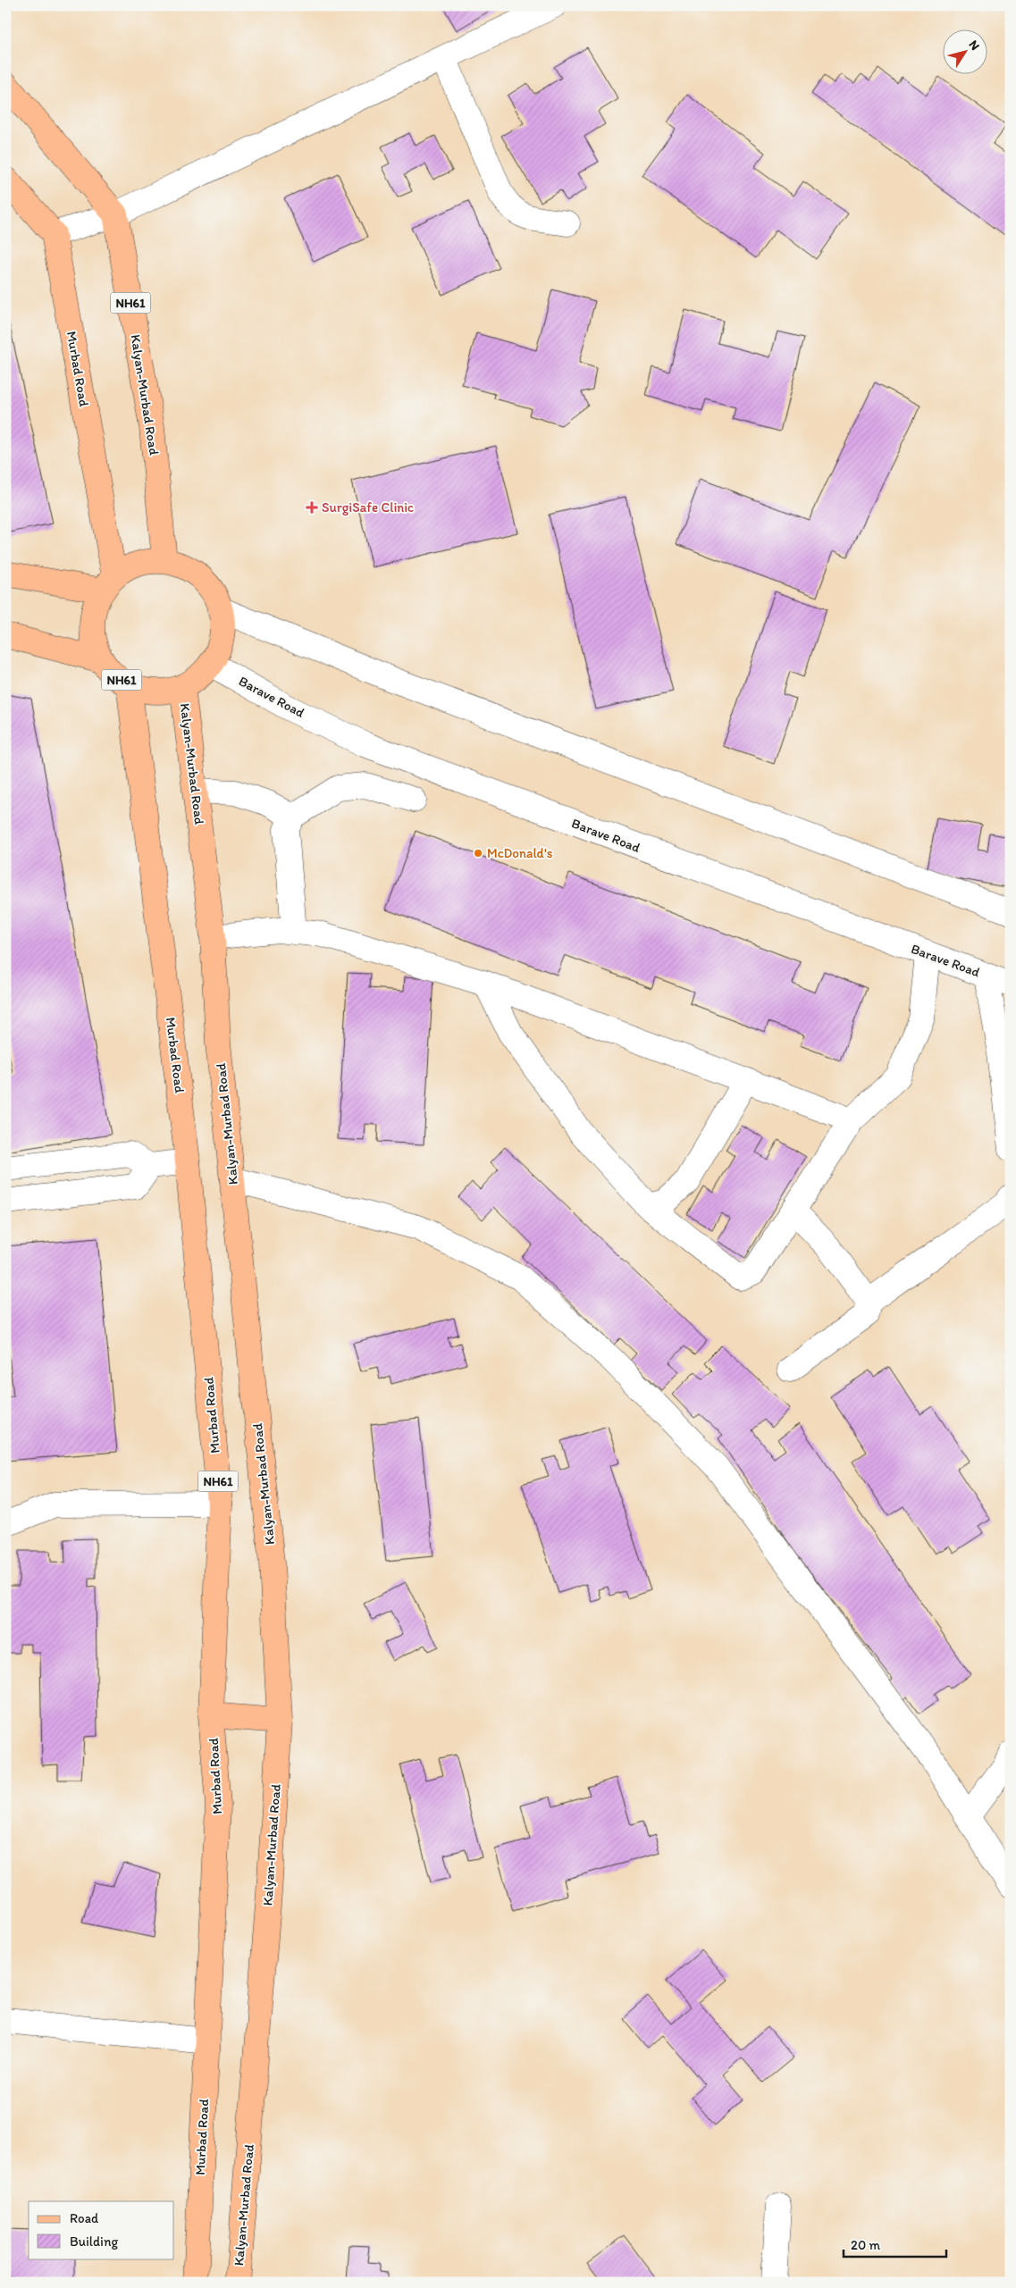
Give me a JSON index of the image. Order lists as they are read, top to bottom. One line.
{"streets":{"main road":["NH61","Murbad Road","Kalyan-Murbad Road"],"street":["Barave Road"]},"crossings":[["NH61","Murbad Road"],["NH61","Kalyan-Murbad Road"],["NH61","Barave Road"],["Murbad Road","Kalyan-Murbad Road"],["Murbad Road","Barave Road"],["Kalyan-Murbad Road","Barave Road"]],"places":{"health":["SurgiSafe Clinic"],"other":["McDonald's"]},"legend":["Road","Building"],"scale_bar":"20 m","north":"top right"}
